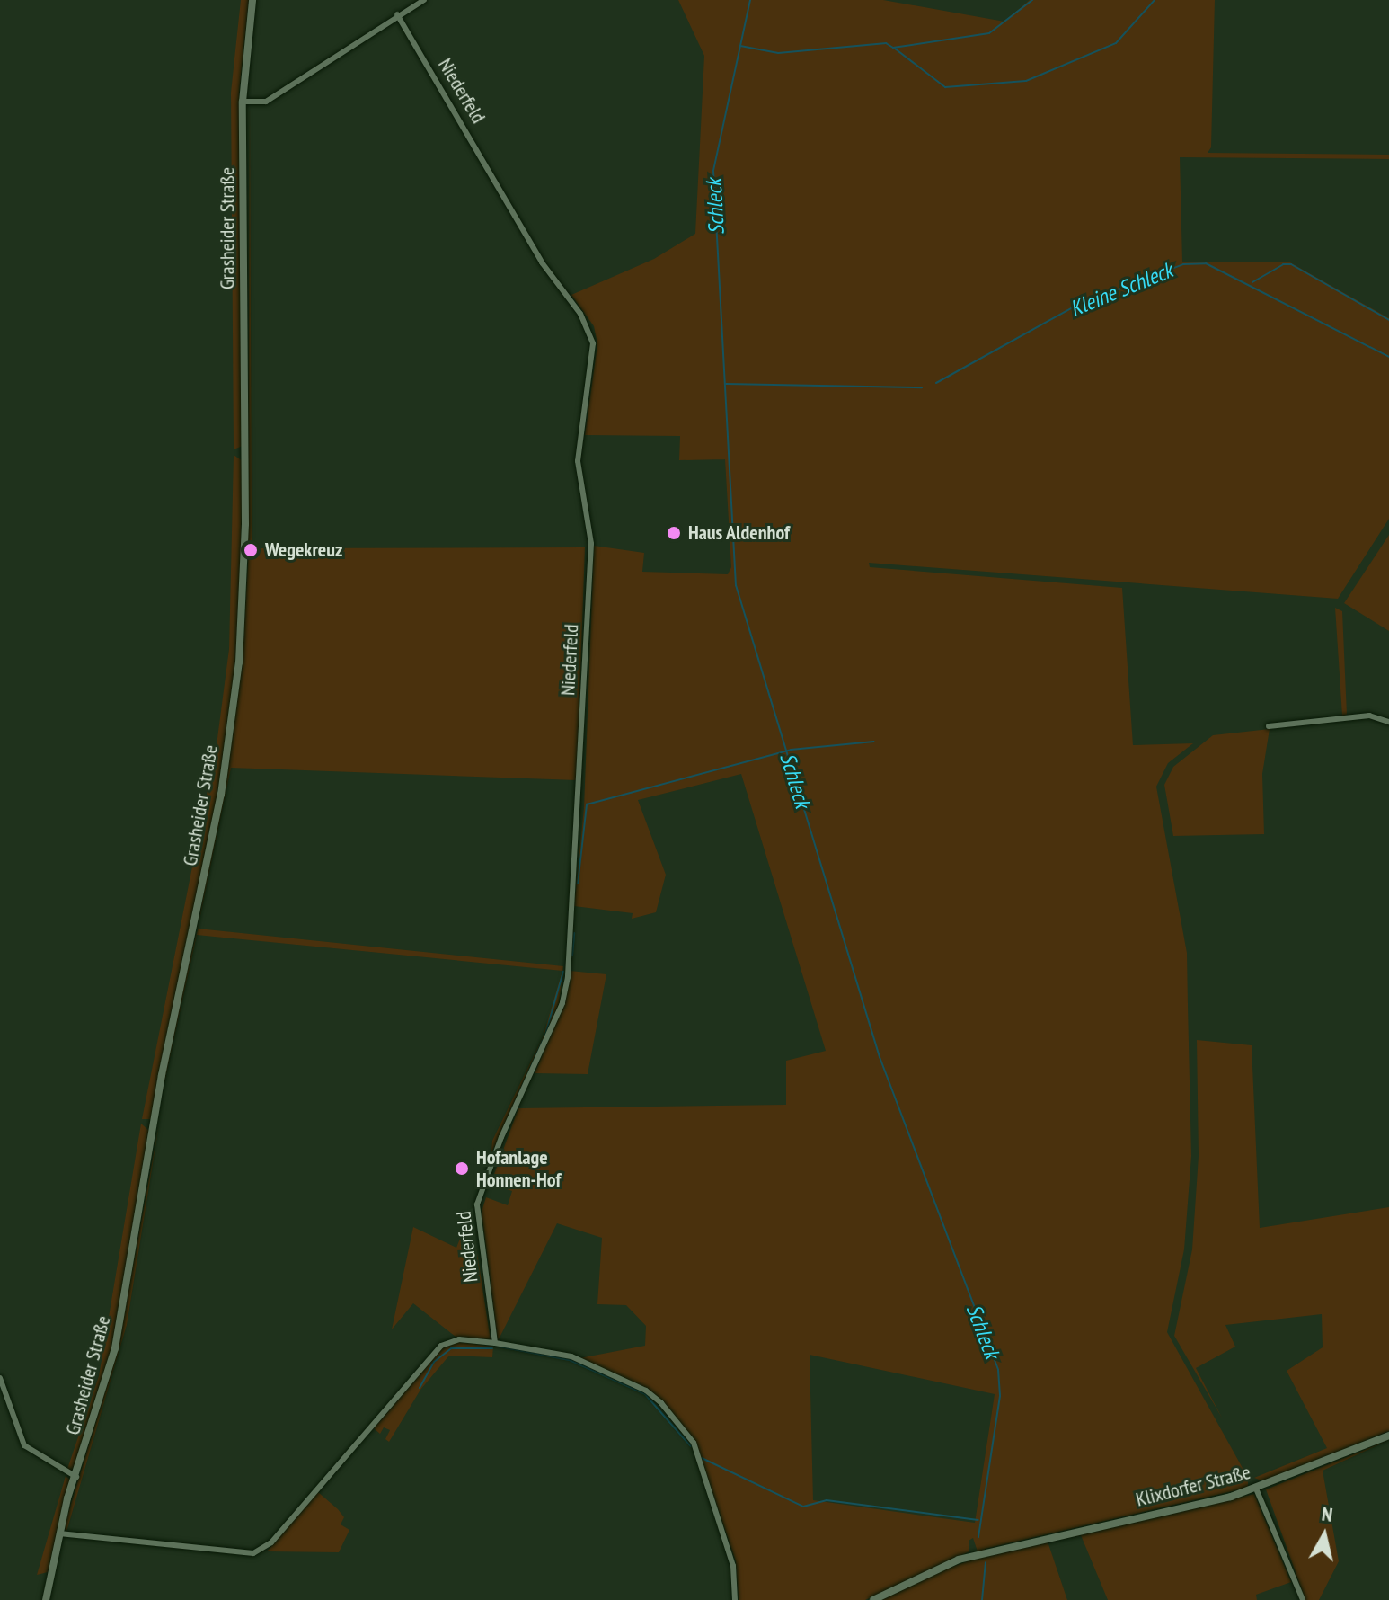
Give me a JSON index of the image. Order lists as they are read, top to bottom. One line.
{"streets":{"street":["Niederfeld","Grasheider Straße","Klixdorfer Straße"]},"water":["Schleck","Kleine Schleck"],"places":["Haus Aldenhof","Wegekreuz","Hofanlage Honnen-Hof"],"north":"top"}
